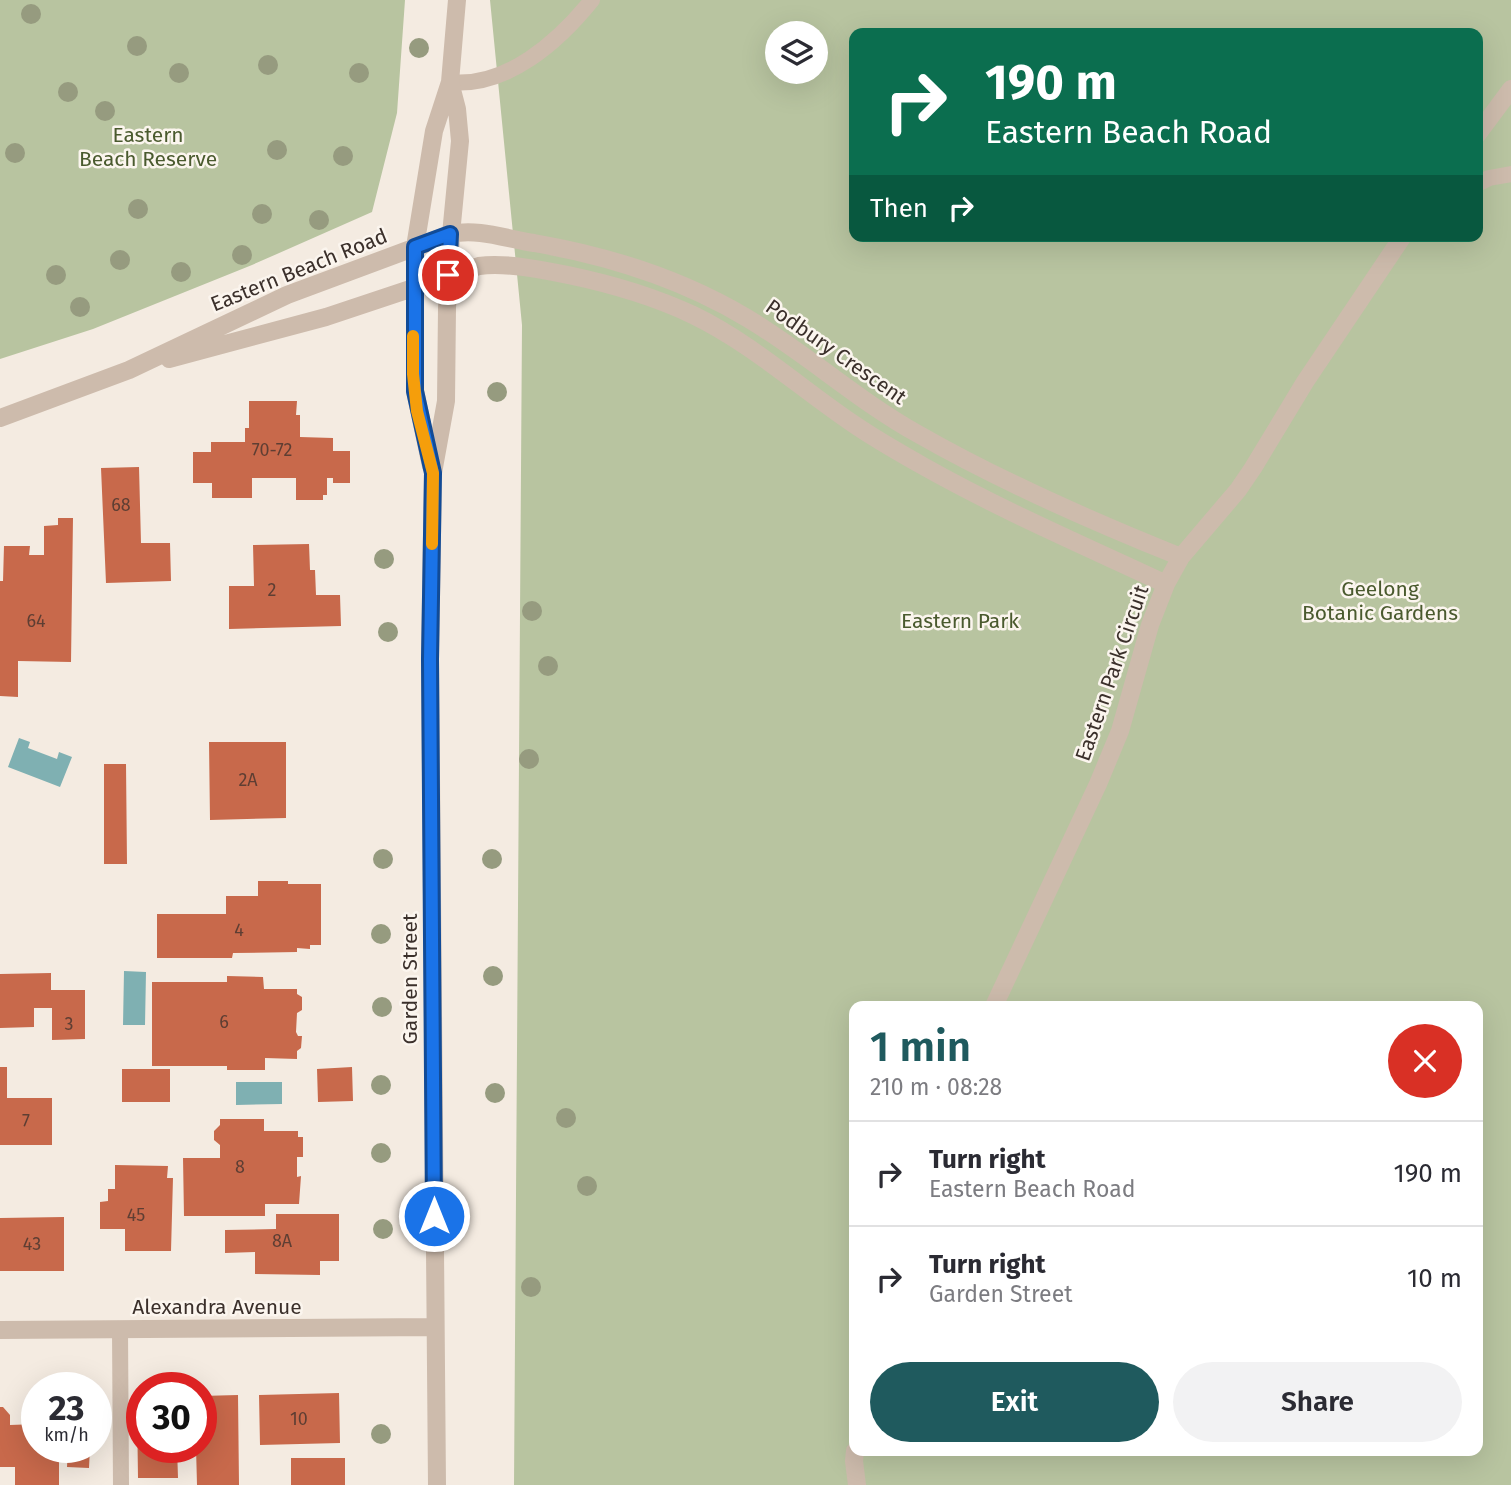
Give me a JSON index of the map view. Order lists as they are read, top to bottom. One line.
{"streets":{"street":["Eastern Beach Road","Podbury Crescent","Eastern Park Circuit","Garden Street","Alexandra Avenue"]},"crossings":[["Eastern Beach Road","Podbury Crescent"],["Eastern Beach Road","Garden Street"],["Podbury Crescent","Eastern Park Circuit"],["Podbury Crescent","Garden Street"],["Garden Street","Alexandra Avenue"]],"parks":["Eastern Beach Reserve","Geelong Botanic Gardens","Eastern Park"],"house_numbers":["70-72","68","2","64","2A","4","6","3","7","8","45","8A","43","10"],"page":{"turn":["190 m","Eastern Beach Road"],"then":"Then","heading":["1 min","210 m · 08:28"],"list":[{"name":"Turn right","note":"Eastern Beach Road","value":"190 m"},{"name":"Turn right","note":"Garden Street","value":"10 m"}],"buttons":["Exit","Share"],"speed":"23 km/h","limit":"30"}}
